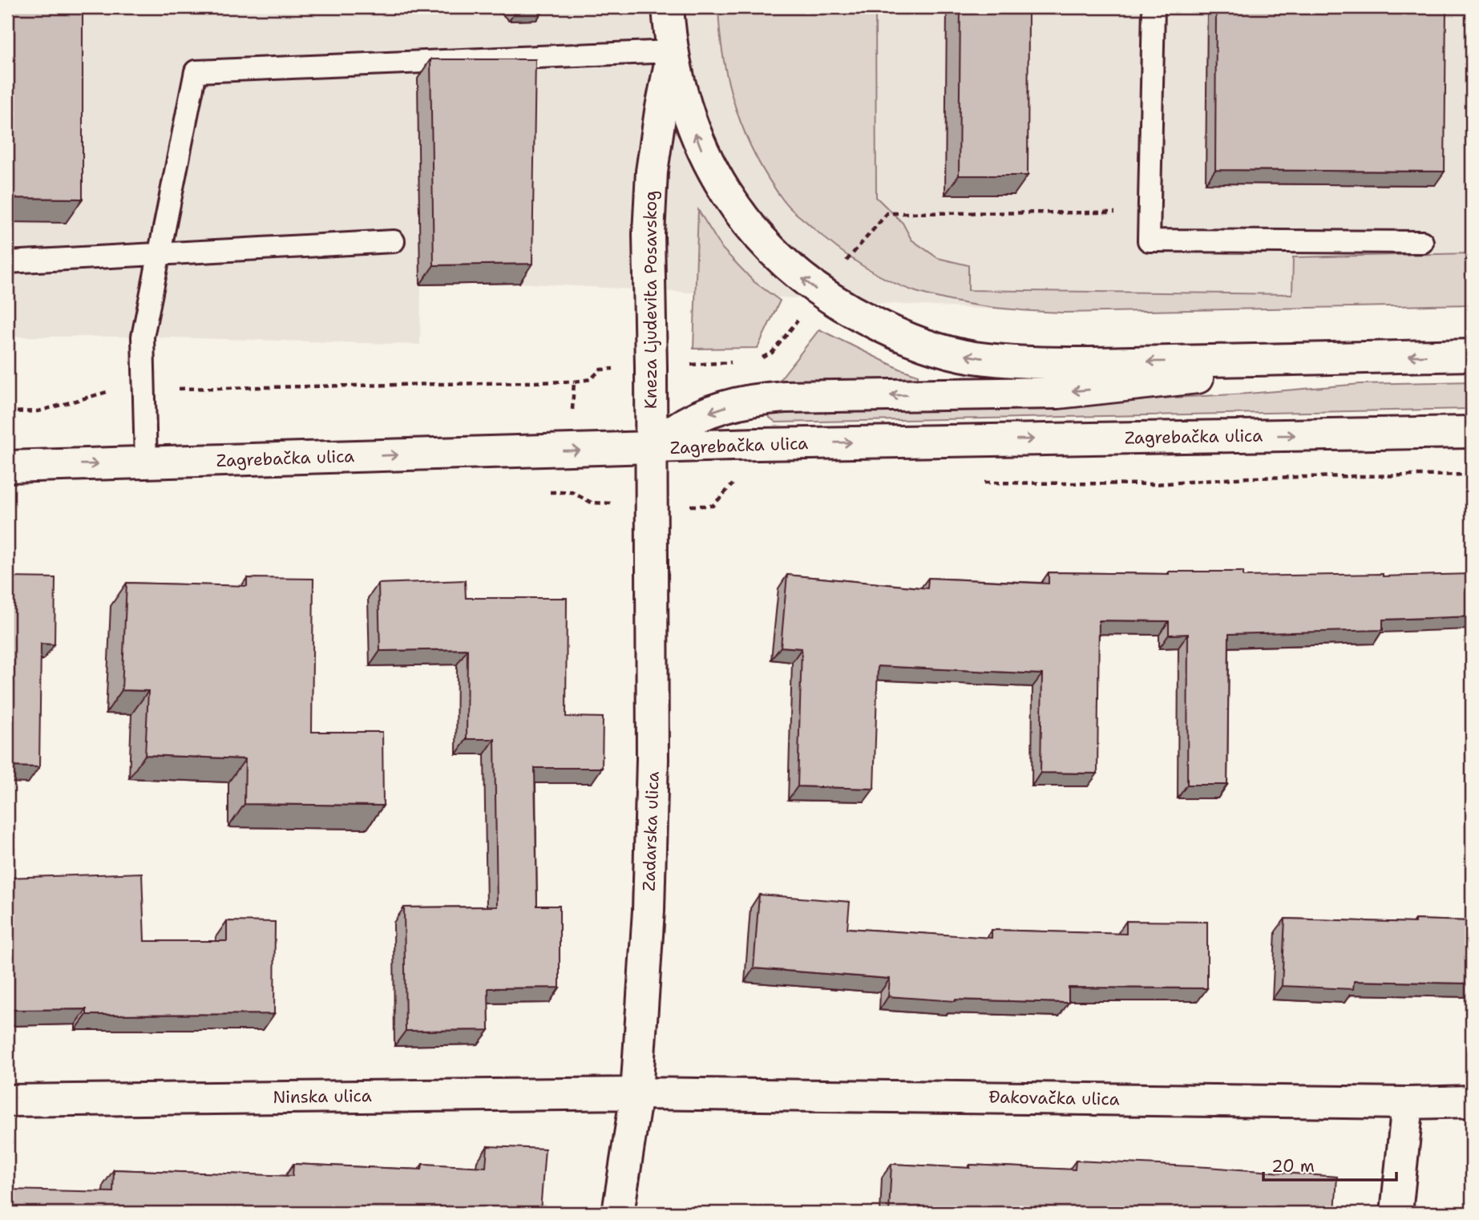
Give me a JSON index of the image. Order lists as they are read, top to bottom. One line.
{"streets":{"main road":["Kneza Ljudevita Posavskog","Zagrebačka ulica","Zadarska ulica","Ninska ulica","Đakovačka ulica"]},"crossings":[["Kneza Ljudevita Posavskog","Zagrebačka ulica"],["Kneza Ljudevita Posavskog","Zadarska ulica"],["Zagrebačka ulica","Zadarska ulica"],["Zadarska ulica","Ninska ulica"],["Zadarska ulica","Đakovačka ulica"],["Ninska ulica","Đakovačka ulica"]],"scale_bar":"20 m"}
